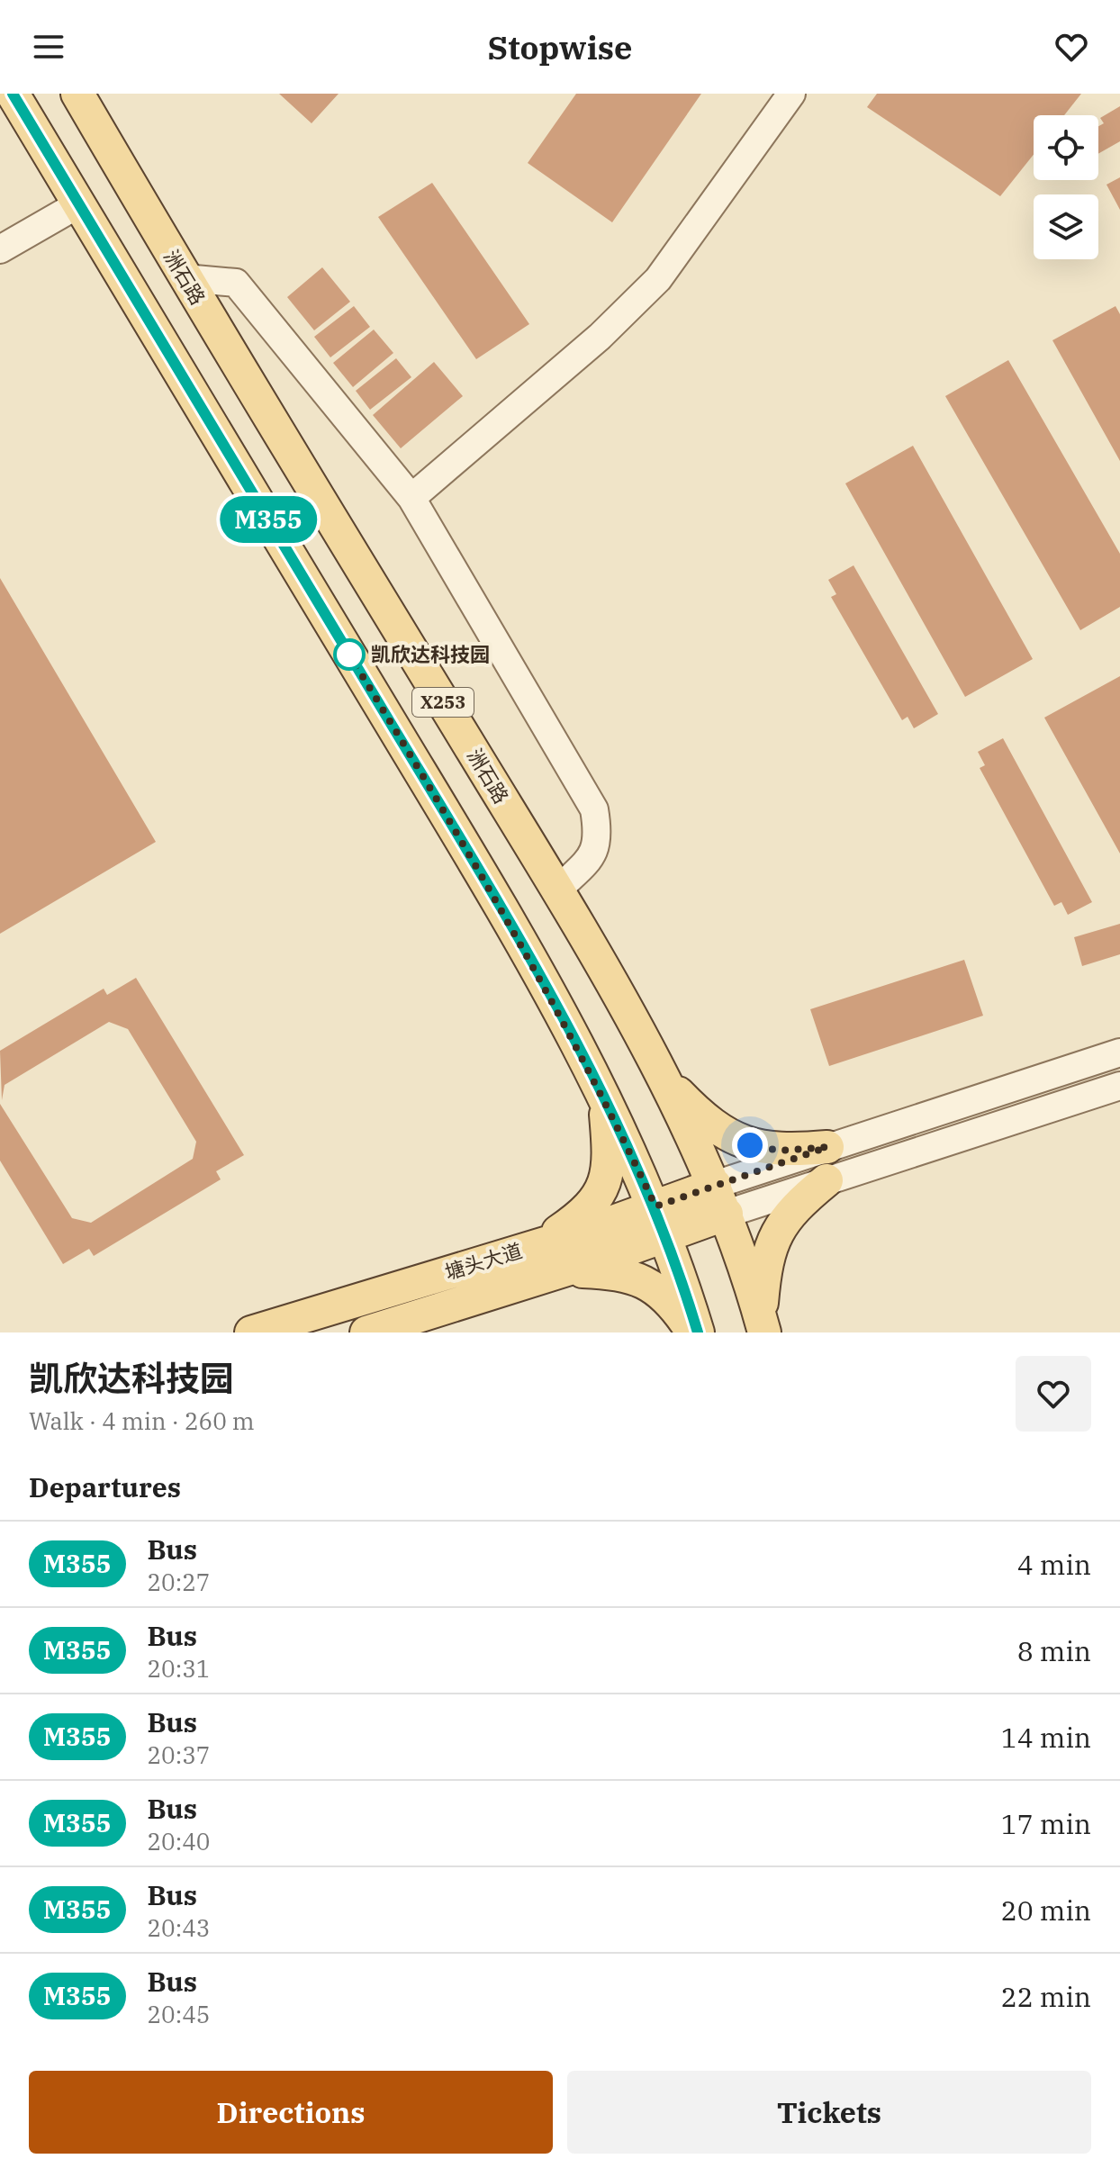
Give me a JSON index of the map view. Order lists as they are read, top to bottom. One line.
{"streets":{"main road":["洲石路","X253","塘头大道"]},"crossings":[["洲石路","塘头大道"],["X253","塘头大道"]],"places":["凯欣达科技园"],"lines":["bus line M355"],"page":{"header":"Stopwise","on_map":"M355","heading":[["凯欣达科技园","Walk · 4 min · 260 m"],"Departures"],"list":[{"mark":"M355","name":"Bus","note":"20:27","value":"4 min"},{"mark":"M355","name":"Bus","note":"20:31","value":"8 min"},{"mark":"M355","name":"Bus","note":"20:37","value":"14 min"},{"mark":"M355","name":"Bus","note":"20:40","value":"17 min"},{"mark":"M355","name":"Bus","note":"20:43","value":"20 min"},{"mark":"M355","name":"Bus","note":"20:45","value":"22 min"}],"buttons":["Directions","Tickets"]}}
